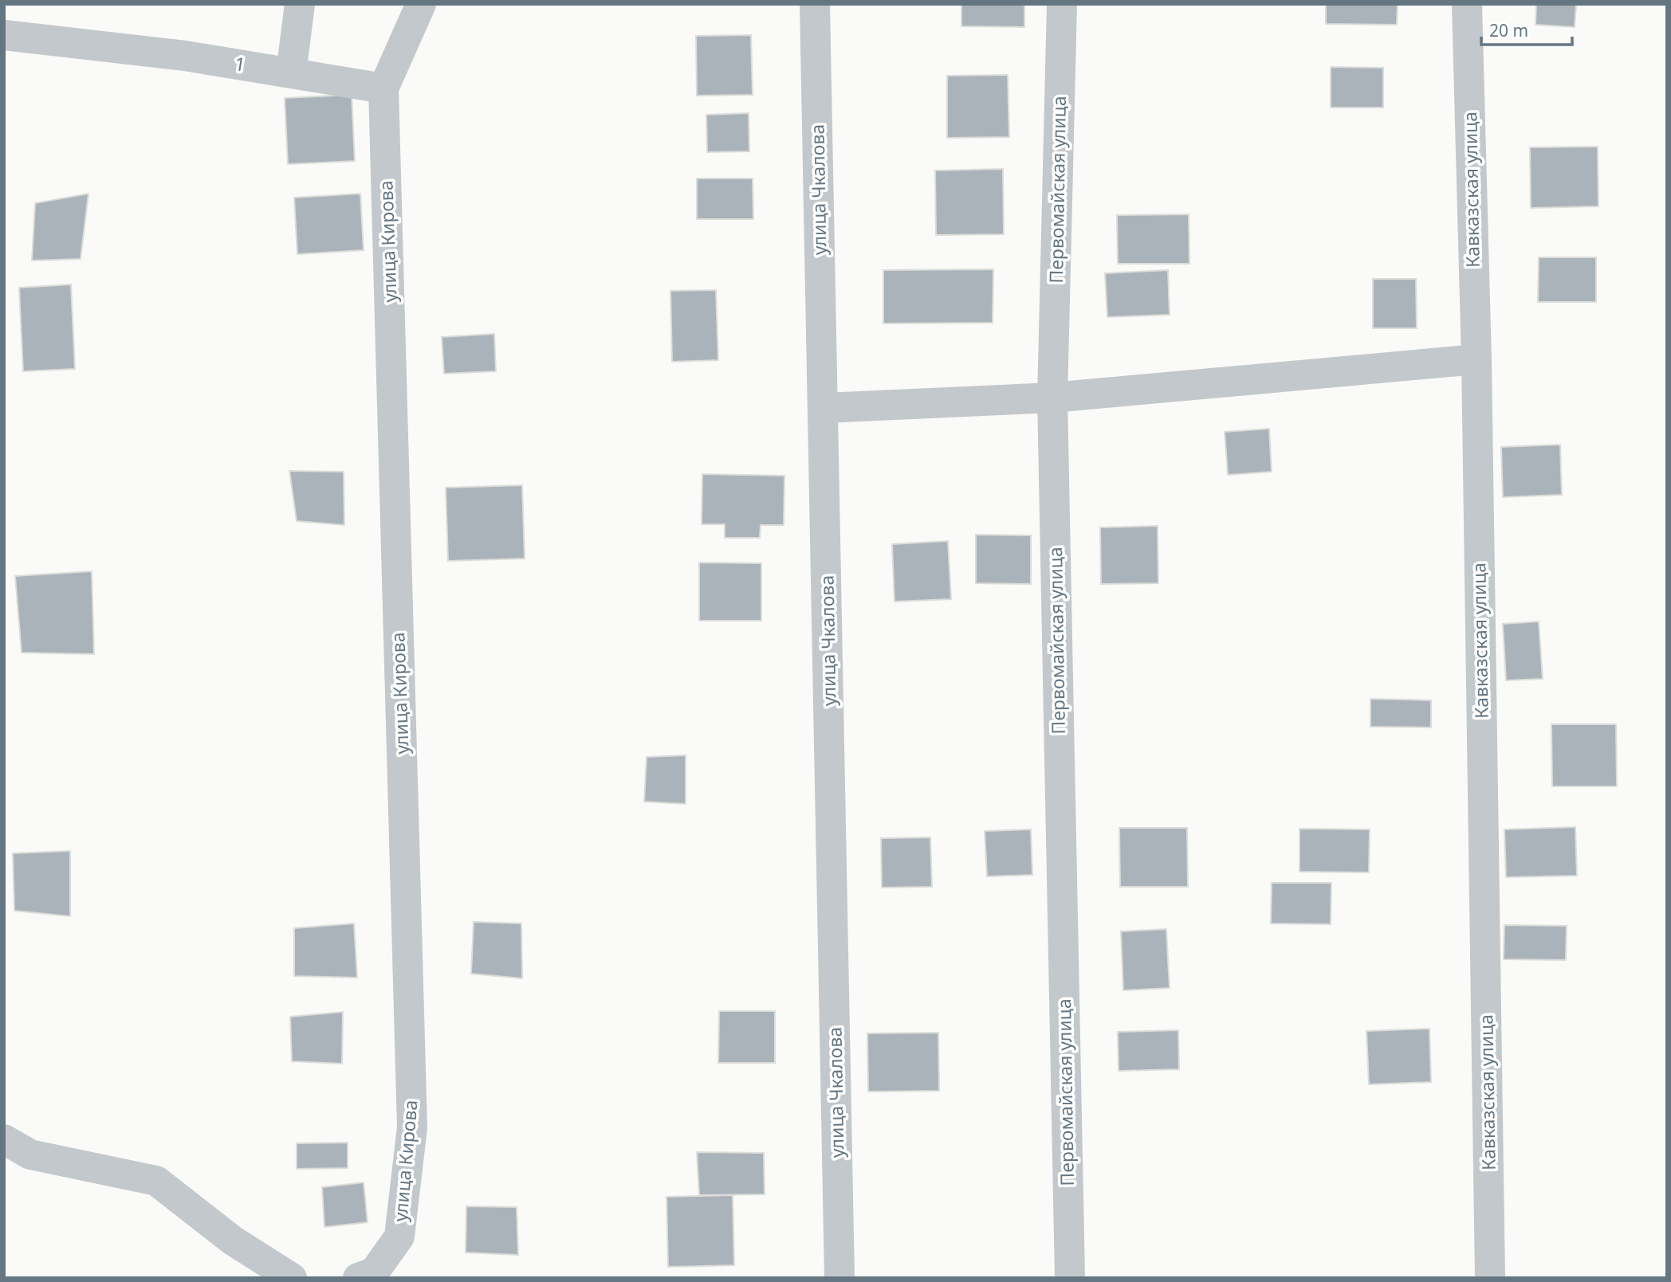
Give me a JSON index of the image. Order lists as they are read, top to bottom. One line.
{"streets":{"street":["1","улица Чкалова","Первомайская улица","Кавказская улица","улица Кирова"]},"crossings":[["1","улица Кирова"]],"scale_bar":"20 m"}
